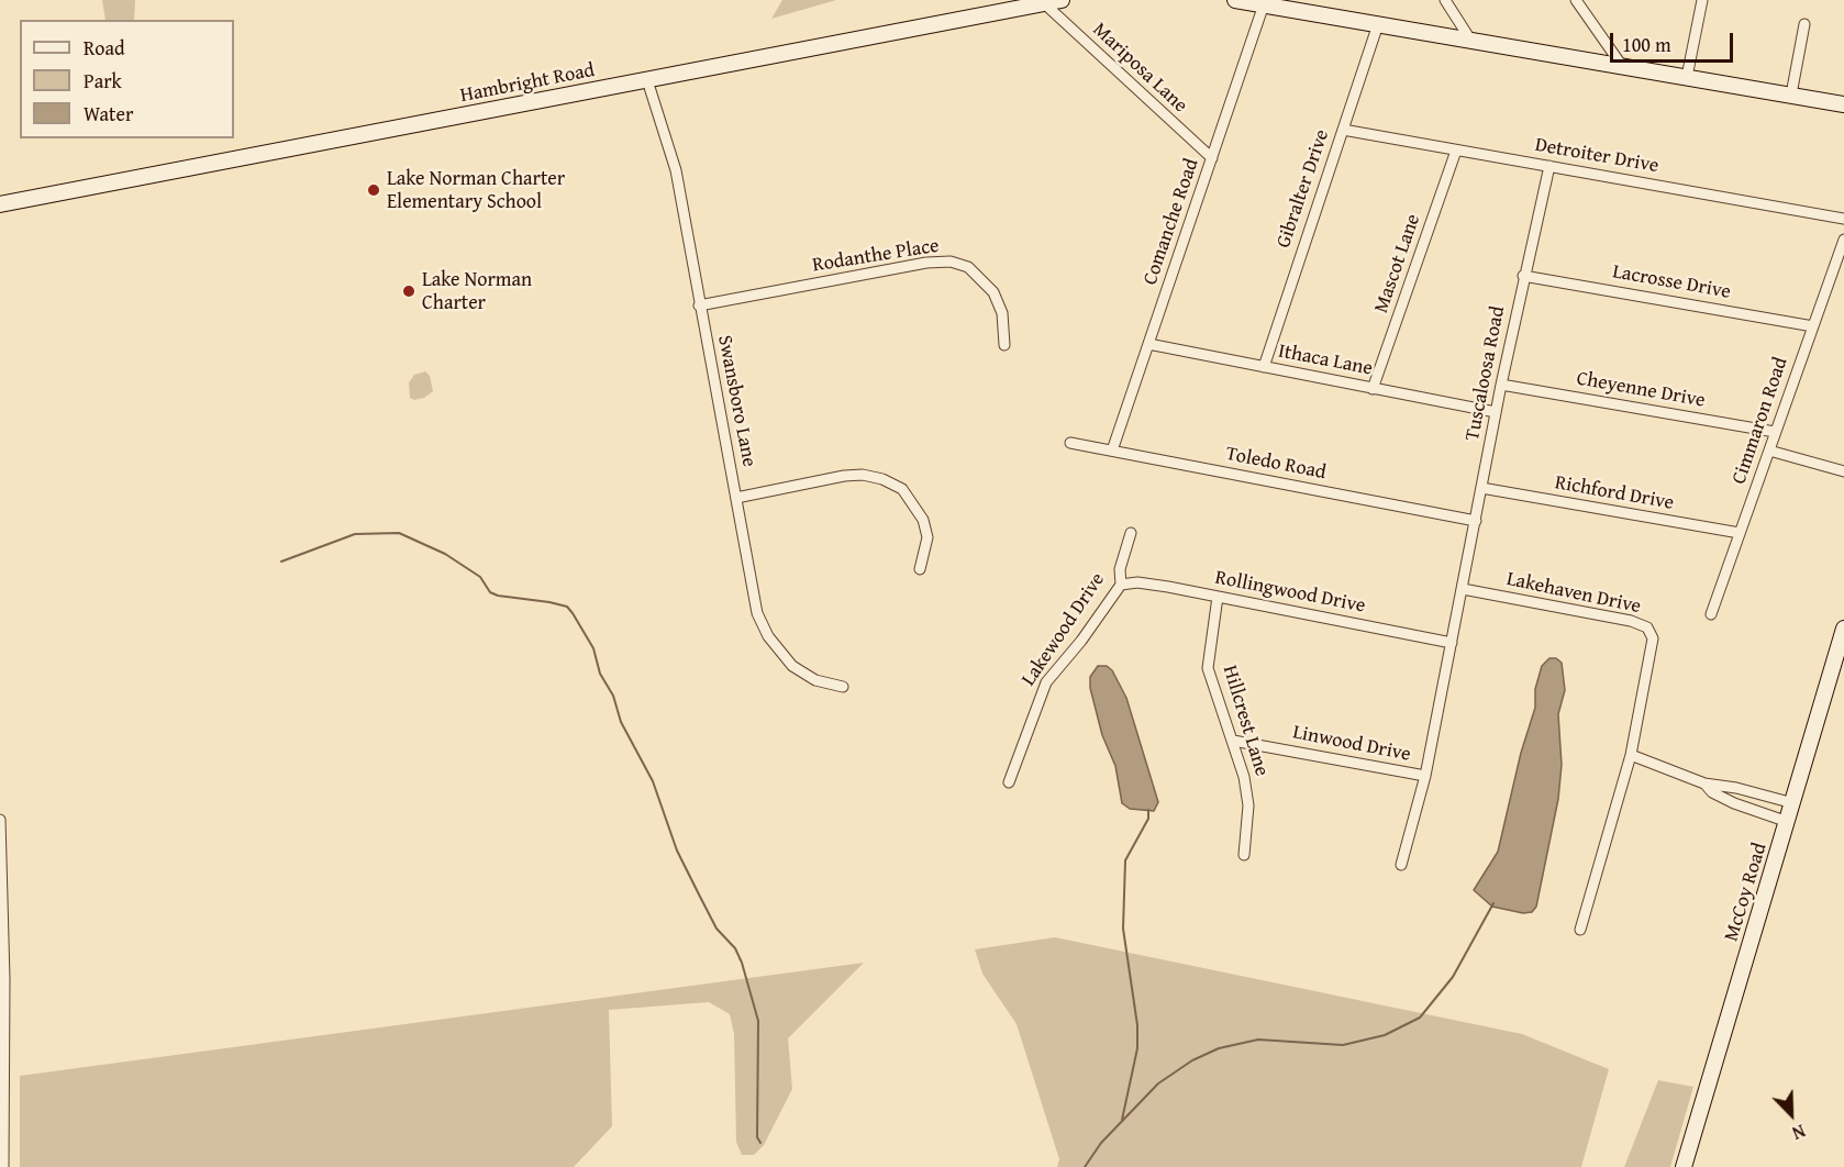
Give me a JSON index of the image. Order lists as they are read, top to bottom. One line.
{"streets":{"main road":["Hambright Road","McCoy Road"],"street":["Mariposa Lane","Detroiter Drive","Gibralter Drive","Comanche Road","Rodanthe Place","Mascot Lane","Lacrosse Drive","Ithaca Lane","Tuscaloosa Road","Cheyenne Drive","Swansboro Lane","Cimmaron Road","Toledo Road","Richford Drive","Rollingwood Drive","Lakehaven Drive","Lakewood Drive","Hillcrest Lane","Linwood Drive"]},"crossings":[["Mariposa Lane","Hambright Road"],["Mariposa Lane","Comanche Road"],["Hambright Road","Swansboro Lane"],["Detroiter Drive","Gibralter Drive"],["Detroiter Drive","Mascot Lane"],["Detroiter Drive","Tuscaloosa Road"],["Gibralter Drive","Ithaca Lane"],["Comanche Road","Ithaca Lane"],["Comanche Road","Toledo Road"],["Rodanthe Place","Swansboro Lane"],["Mascot Lane","Ithaca Lane"],["Lacrosse Drive","Tuscaloosa Road"],["Lacrosse Drive","Cimmaron Road"],["Ithaca Lane","Tuscaloosa Road"],["Tuscaloosa Road","Cheyenne Drive"],["Tuscaloosa Road","Toledo Road"],["Tuscaloosa Road","Richford Drive"],["Tuscaloosa Road","Lakehaven Drive"],["Cheyenne Drive","Cimmaron Road"],["Cimmaron Road","Richford Drive"],["Rollingwood Drive","Lakewood Drive"],["Rollingwood Drive","Hillcrest Lane"],["Hillcrest Lane","Linwood Drive"]],"places":["Lake Norman Charter Elementary School","Lake Norman Charter"],"legend":["Road","Park","Water"],"scale_bar":"100 m","north":"bottom right"}
